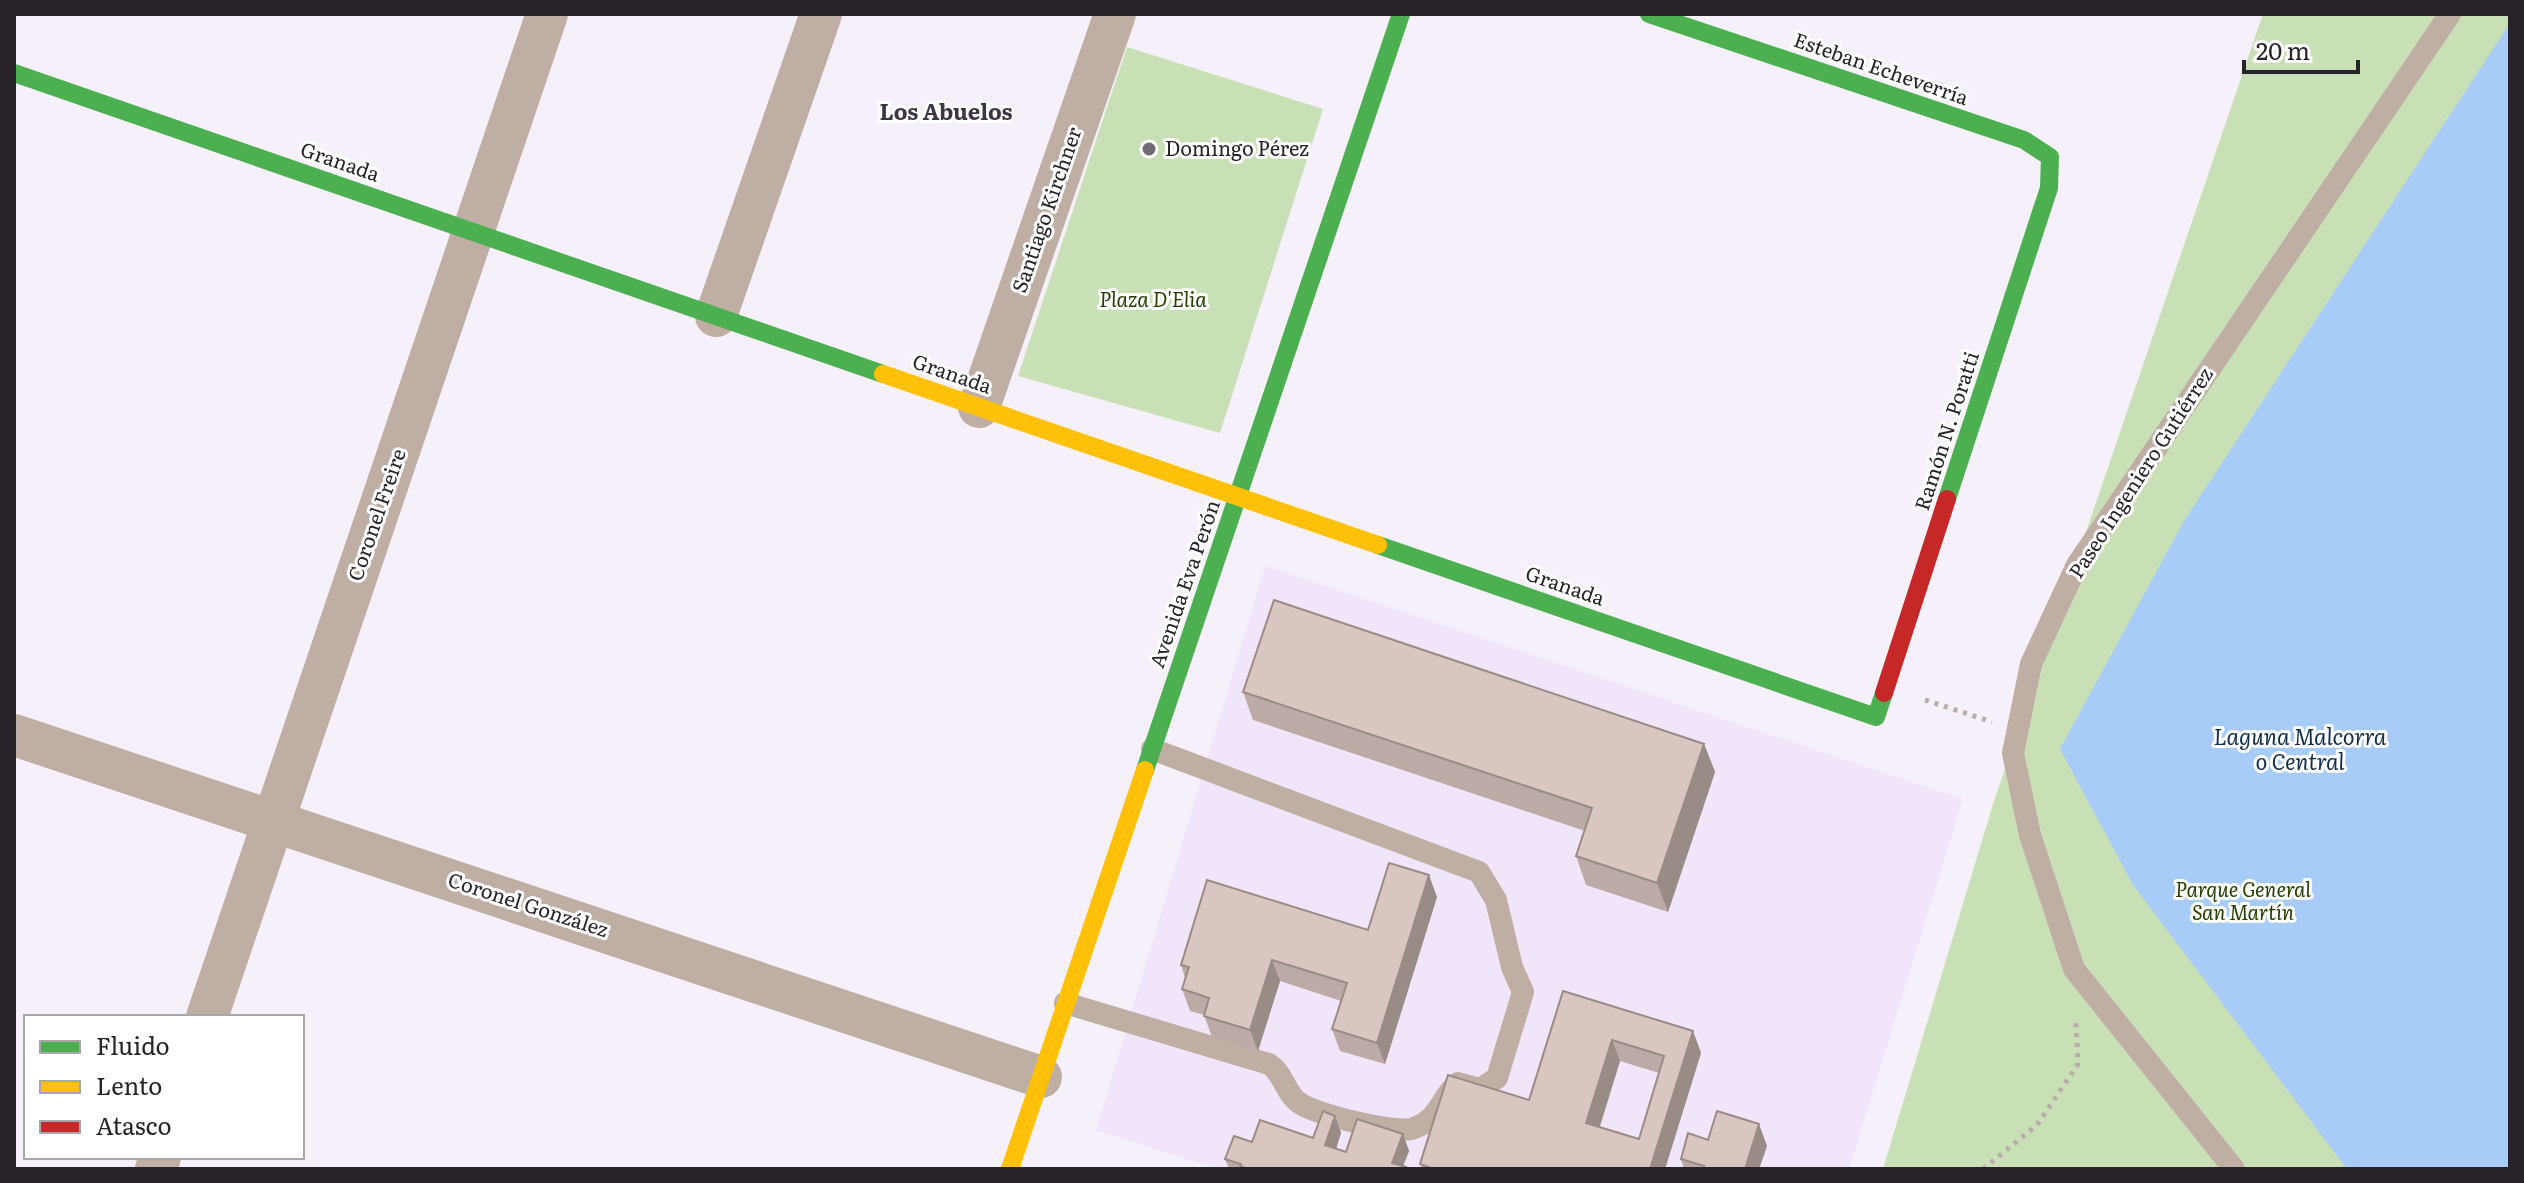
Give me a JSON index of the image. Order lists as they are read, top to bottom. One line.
{"streets":{"street":["Esteban Echeverría","Granada","Santiago Kirchner","Ramón N. Poratti","Coronel Freire","Avenida Eva Perón","Coronel González"],"lane":["Paseo Ingeniero Gutiérrez"]},"crossings":[["Esteban Echeverría","Ramón N. Poratti"],["Granada","Santiago Kirchner"],["Granada","Ramón N. Poratti"],["Granada","Coronel Freire"],["Granada","Avenida Eva Perón"],["Coronel Freire","Coronel González"],["Avenida Eva Perón","Coronel González"]],"districts":["Los Abuelos"],"water":["Laguna Malcorra o Central"],"parks":["Plaza D'Elia","Parque General San Martín"],"places":["Domingo Pérez"],"legend":["Fluido","Lento","Atasco"],"scale_bar":"20 m"}
